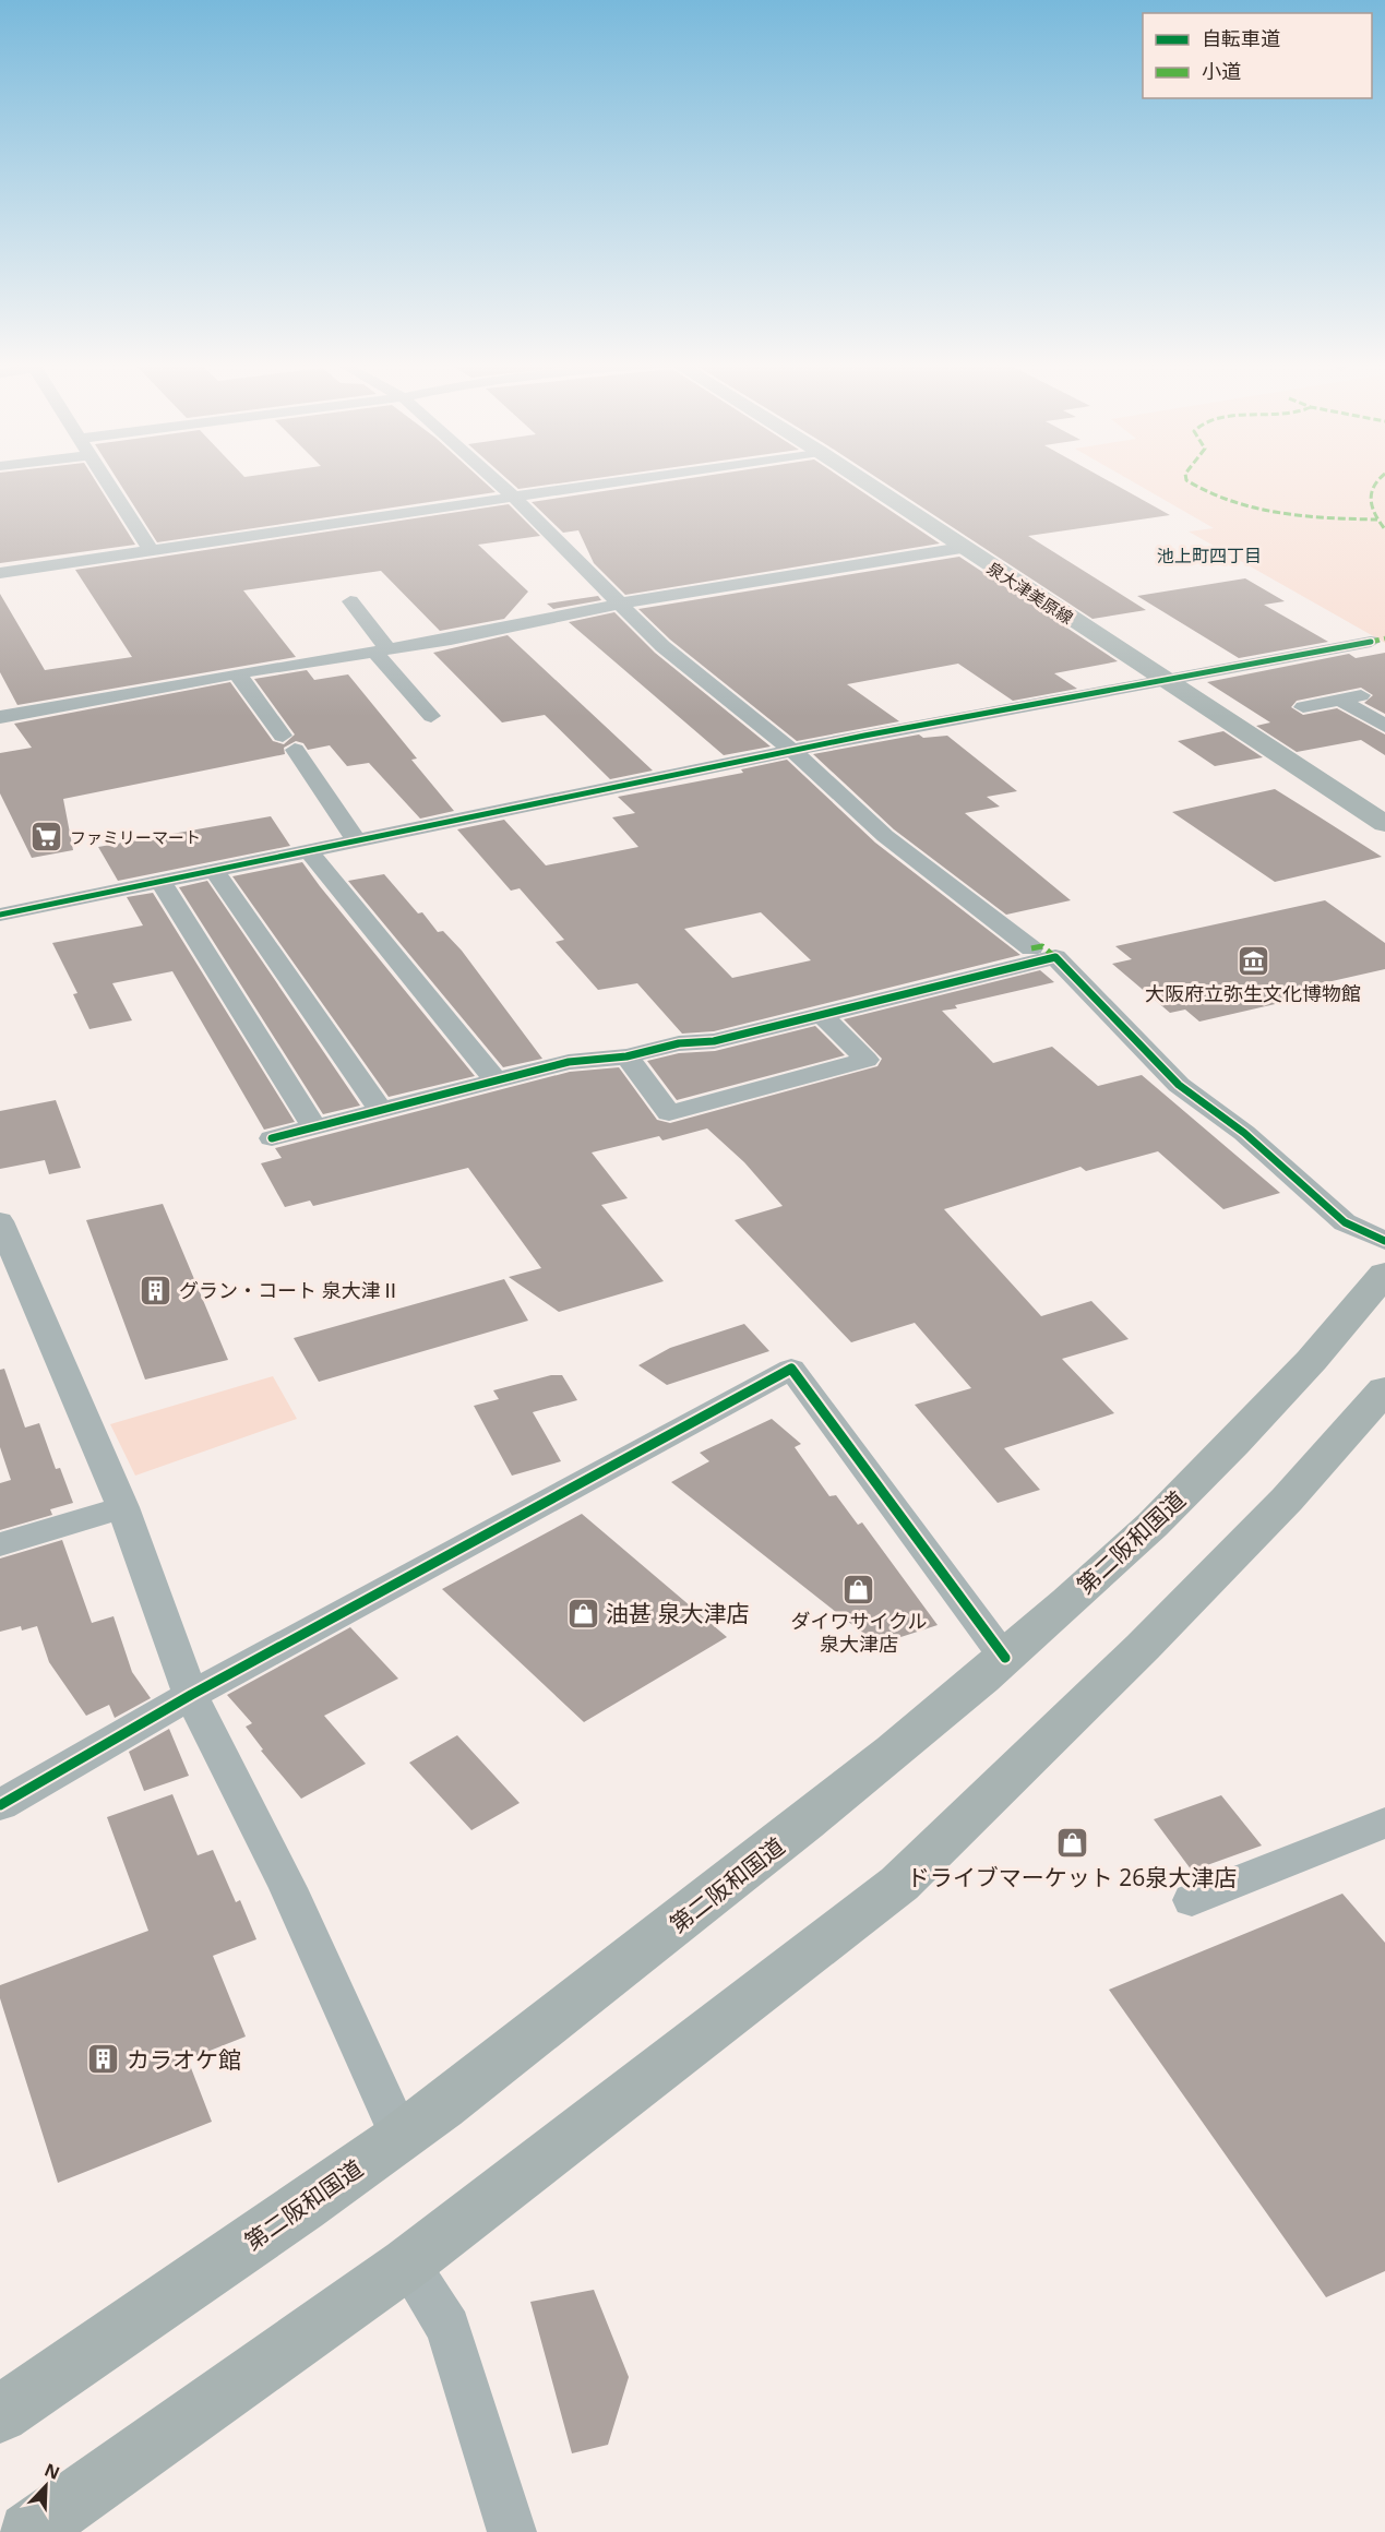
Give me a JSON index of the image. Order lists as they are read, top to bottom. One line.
{"streets":{"highway":["第二阪和国道"],"main road":["泉大津美原線"]},"districts":["池上町四丁目"],"places":{"supermarket":["ファミリーマート"],"museum":["大阪府立弥生文化博物館"],"building":["グラン・コート 泉大津Ⅱ","カラオケ館"],"shop":["ダイワサイクル 泉大津店","油甚 泉大津店","ドライブマーケット 26泉大津店"]},"legend":["自転車道","小道"],"north":"top right"}
